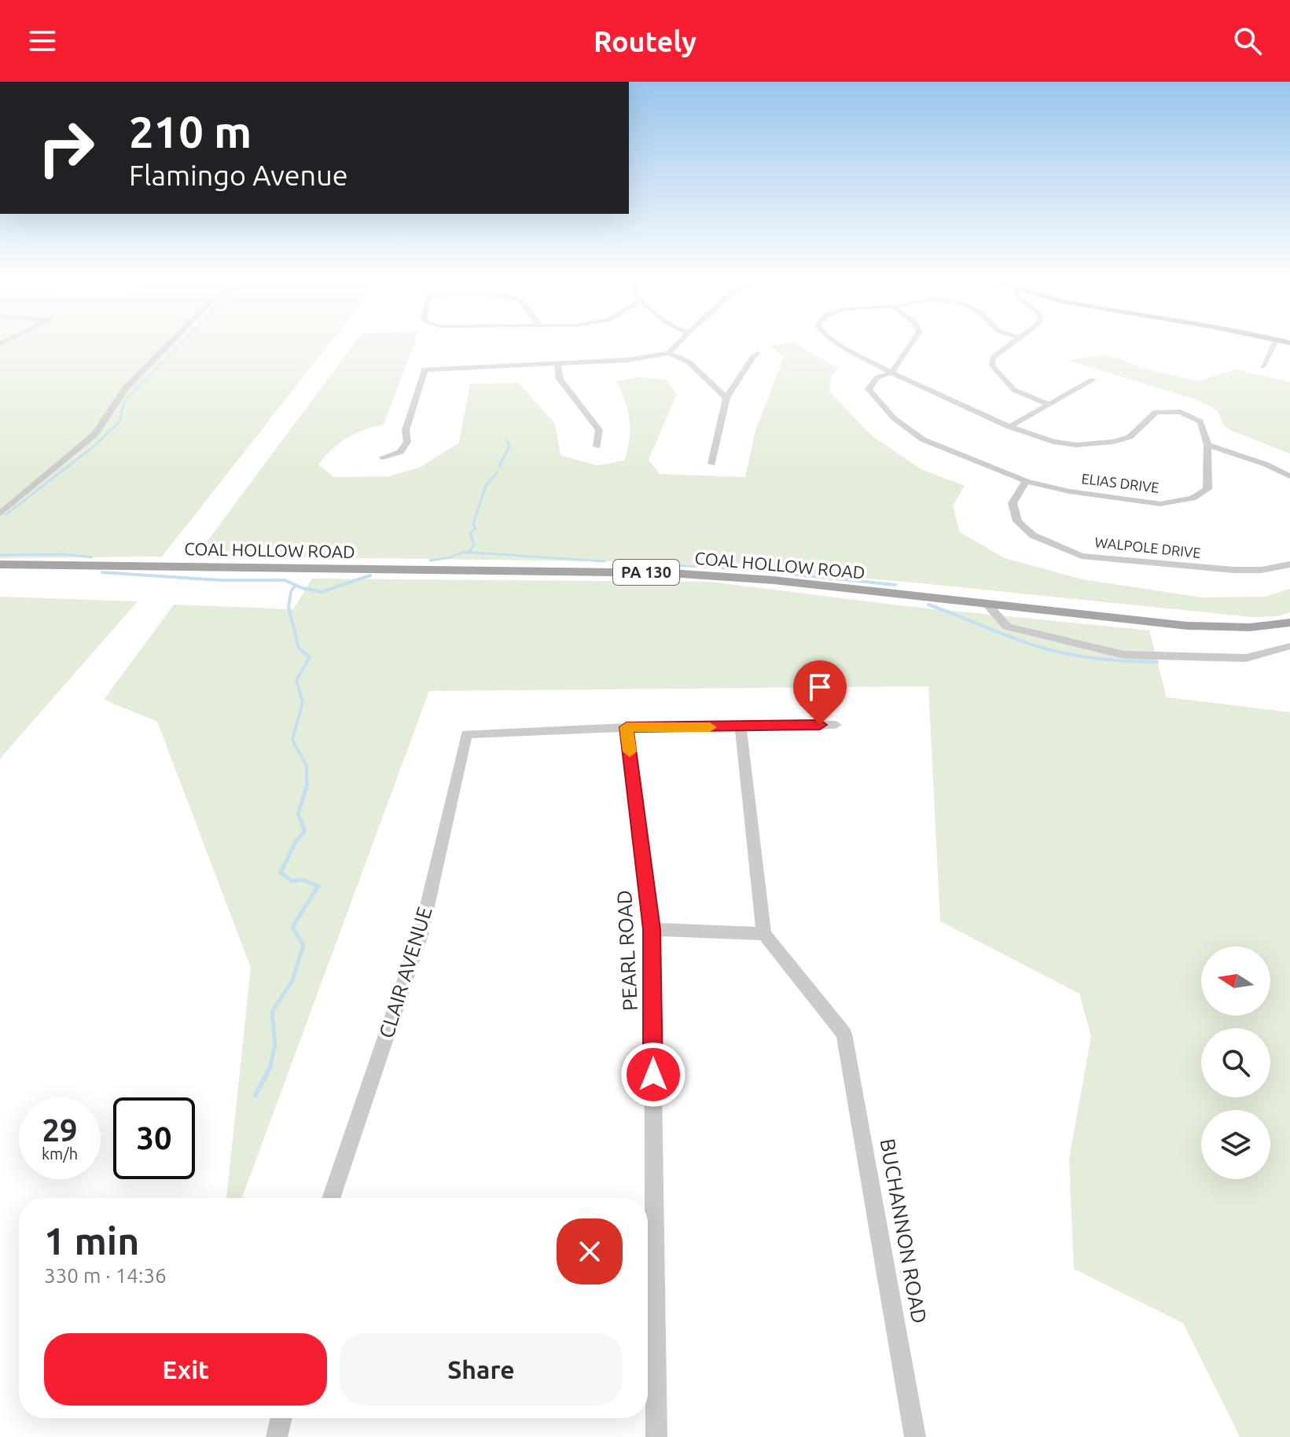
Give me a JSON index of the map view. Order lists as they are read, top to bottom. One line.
{"streets":{"main road":["COAL HOLLOW ROAD","PA 130"],"street":["ELIAS DRIVE","WALPOLE DRIVE","PEARL ROAD","CLAIR AVENUE","BUCHANNON ROAD"]},"crossings":[["ELIAS DRIVE","WALPOLE DRIVE"],["PEARL ROAD","CLAIR AVENUE"]],"north":"left","page":{"header":"Routely","turn":["210 m","Flamingo Avenue"],"speed":"29 km/h","limit":"30","heading":["1 min","330 m · 14:36"],"buttons":["Exit","Share"]}}
